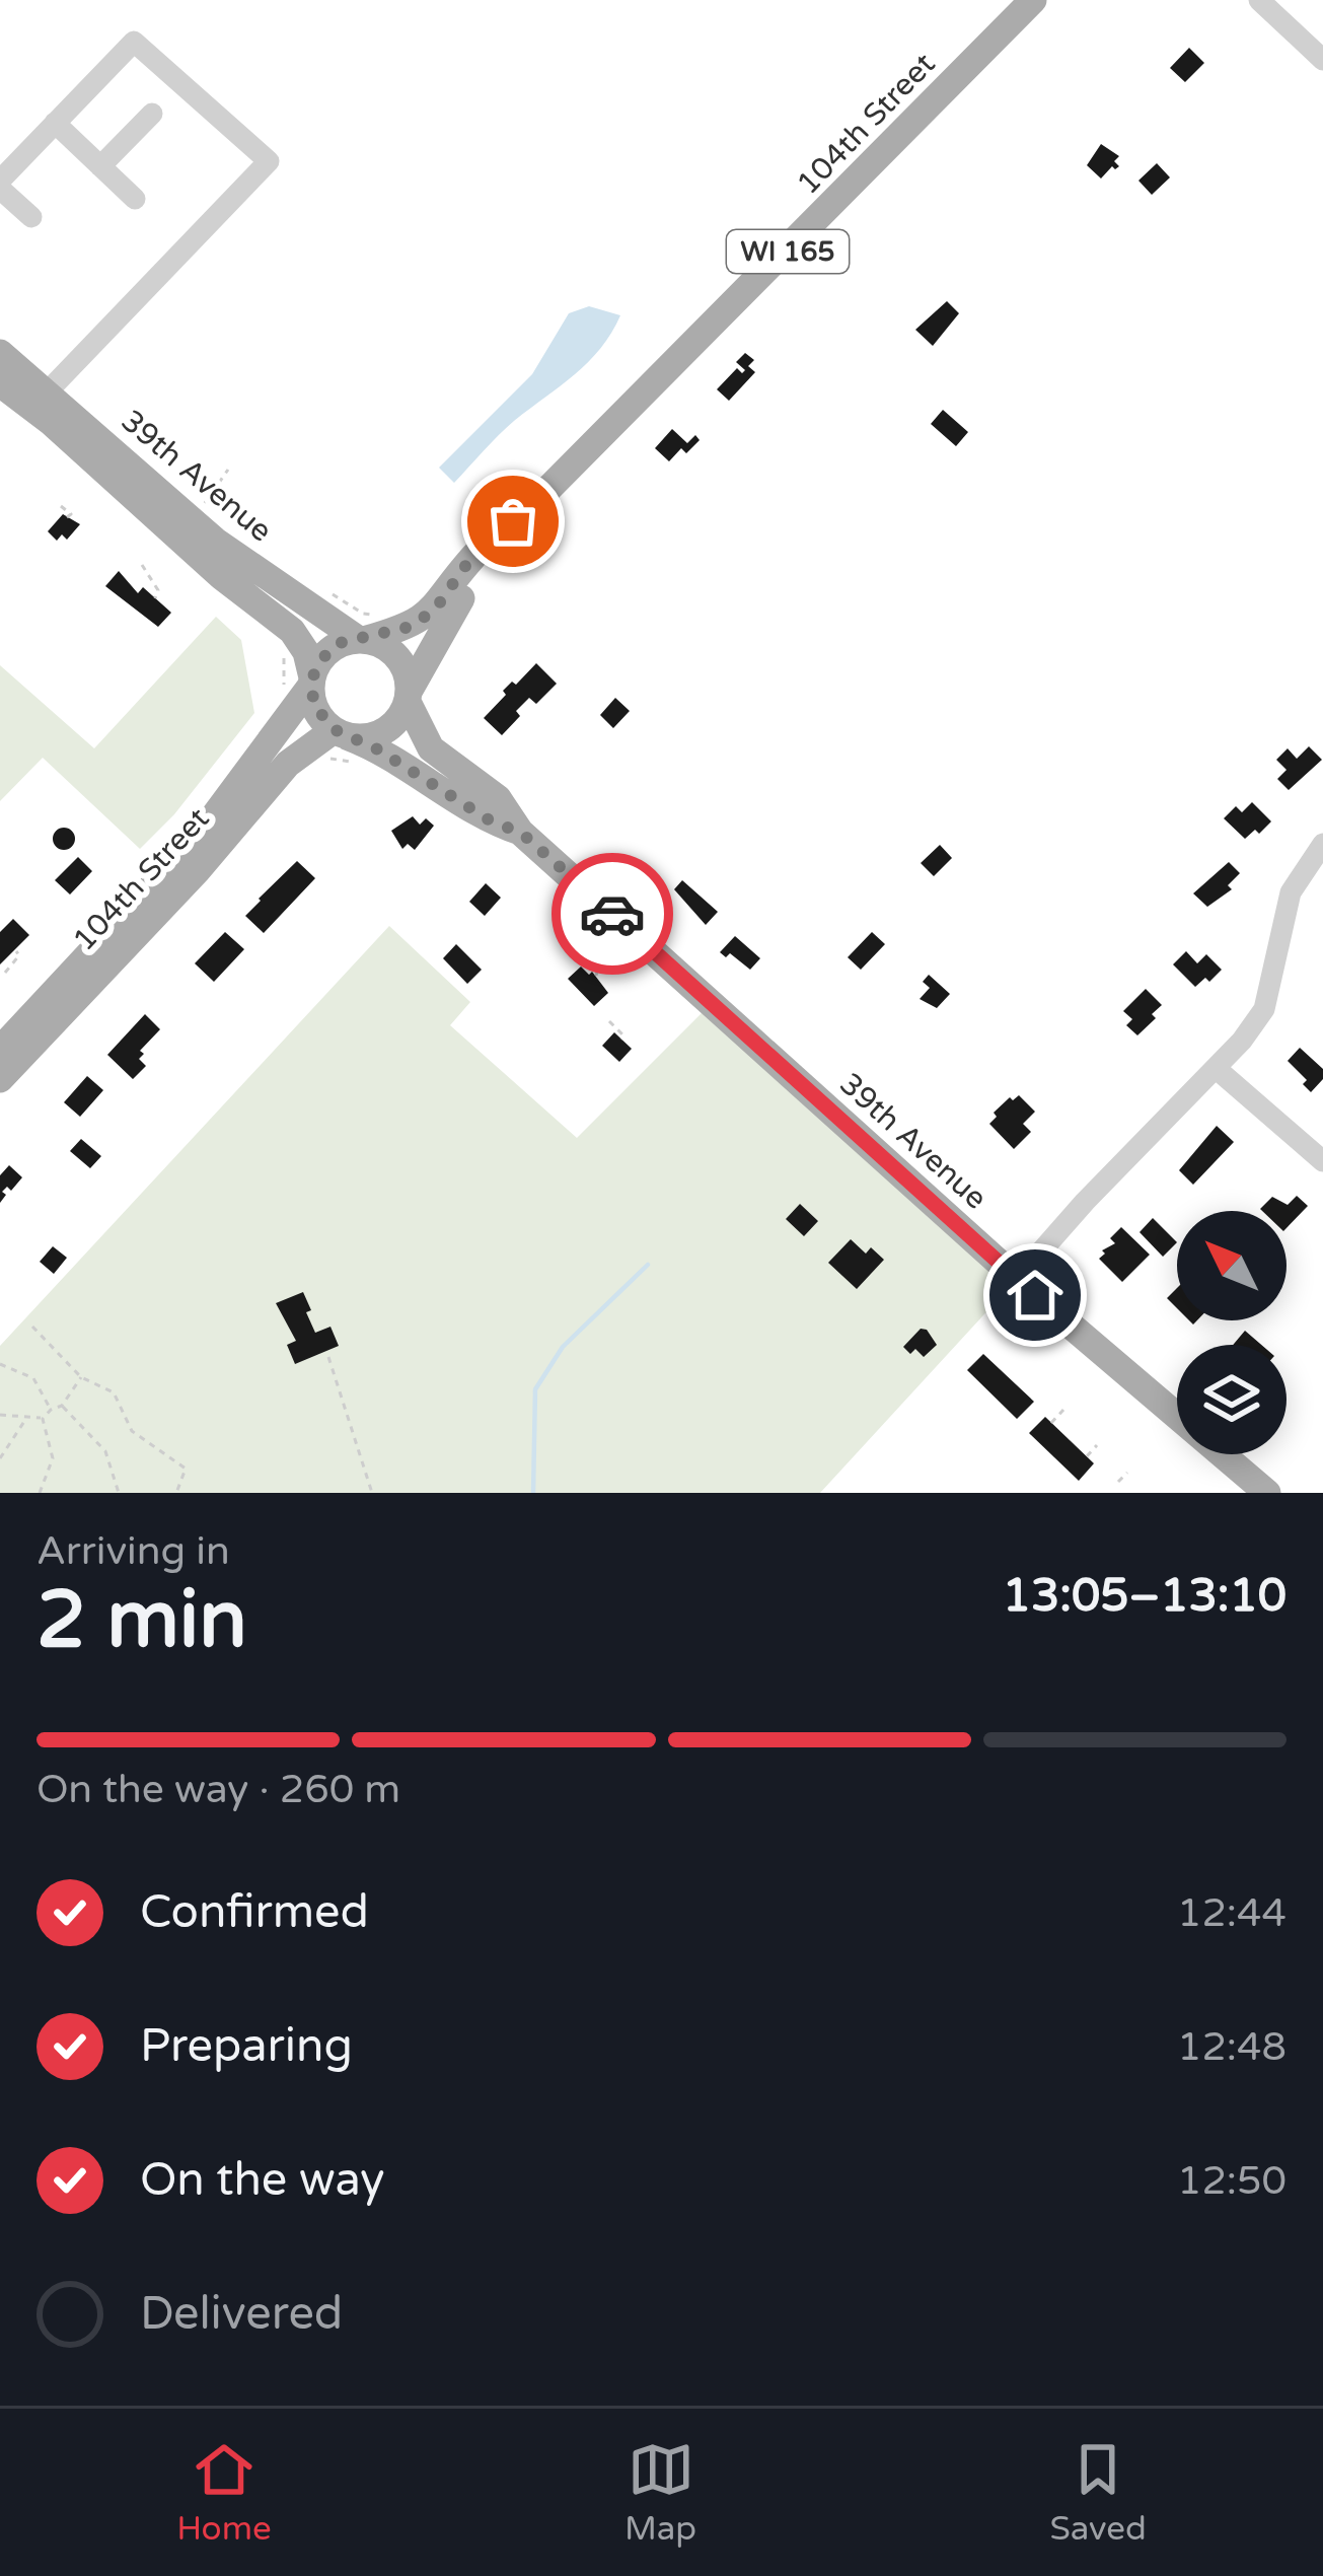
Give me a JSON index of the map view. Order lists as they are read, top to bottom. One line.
{"streets":{"main road":["104th Street","WI 165","39th Avenue"]},"crossings":[["104th Street","WI 165"],["104th Street","39th Avenue"],["WI 165","39th Avenue"]],"north":"top left","page":{"heading":["2 min","Arriving in","13:05–13:10"],"bar":"On the way · 260 m","list":[["Confirmed","12:44"],["Preparing","12:48"],["On the way","12:50"],"Delivered"],"tabs":["Home","Map","Saved"]}}
